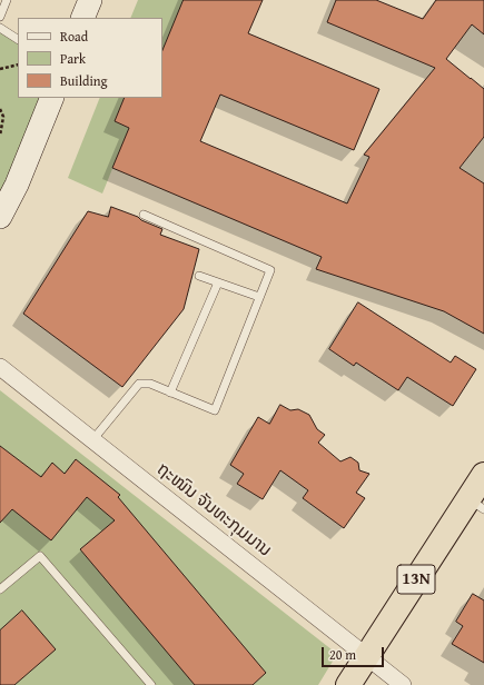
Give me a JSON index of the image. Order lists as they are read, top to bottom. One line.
{"streets":{"highway":["13N"],"street":["ຖະໜົນ ຈັນທະກຸມມານ"]},"crossings":[["ຖະໜົນ ຈັນທະກຸມມານ","13N"]],"legend":["Road","Park","Building"],"scale_bar":"20 m"}
